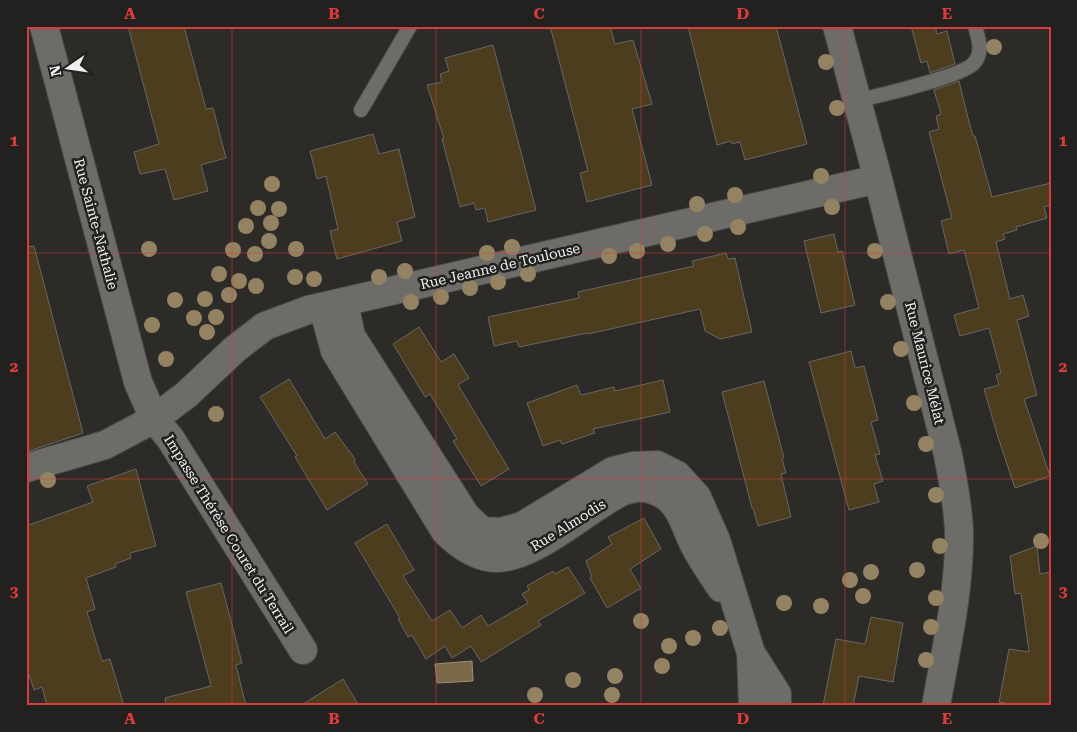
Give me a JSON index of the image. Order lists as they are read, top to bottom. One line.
{"streets":{"street":["Rue Sainte-Nathalie","Rue Jeanne de Toulouse","Rue Maurice Mélat","Rue Almodis","Impasse Thérèse Couret du Terrail"]},"crossings":[["Rue Sainte-Nathalie","Rue Jeanne de Toulouse"],["Rue Sainte-Nathalie","Impasse Thérèse Couret du Terrail"],["Rue Jeanne de Toulouse","Rue Maurice Mélat"],["Rue Jeanne de Toulouse","Rue Almodis"],["Rue Jeanne de Toulouse","Impasse Thérèse Couret du Terrail"]],"north":"left","grid":{"columns":["A","B","C","D","E"],"rows":["1","2","3"]}}
